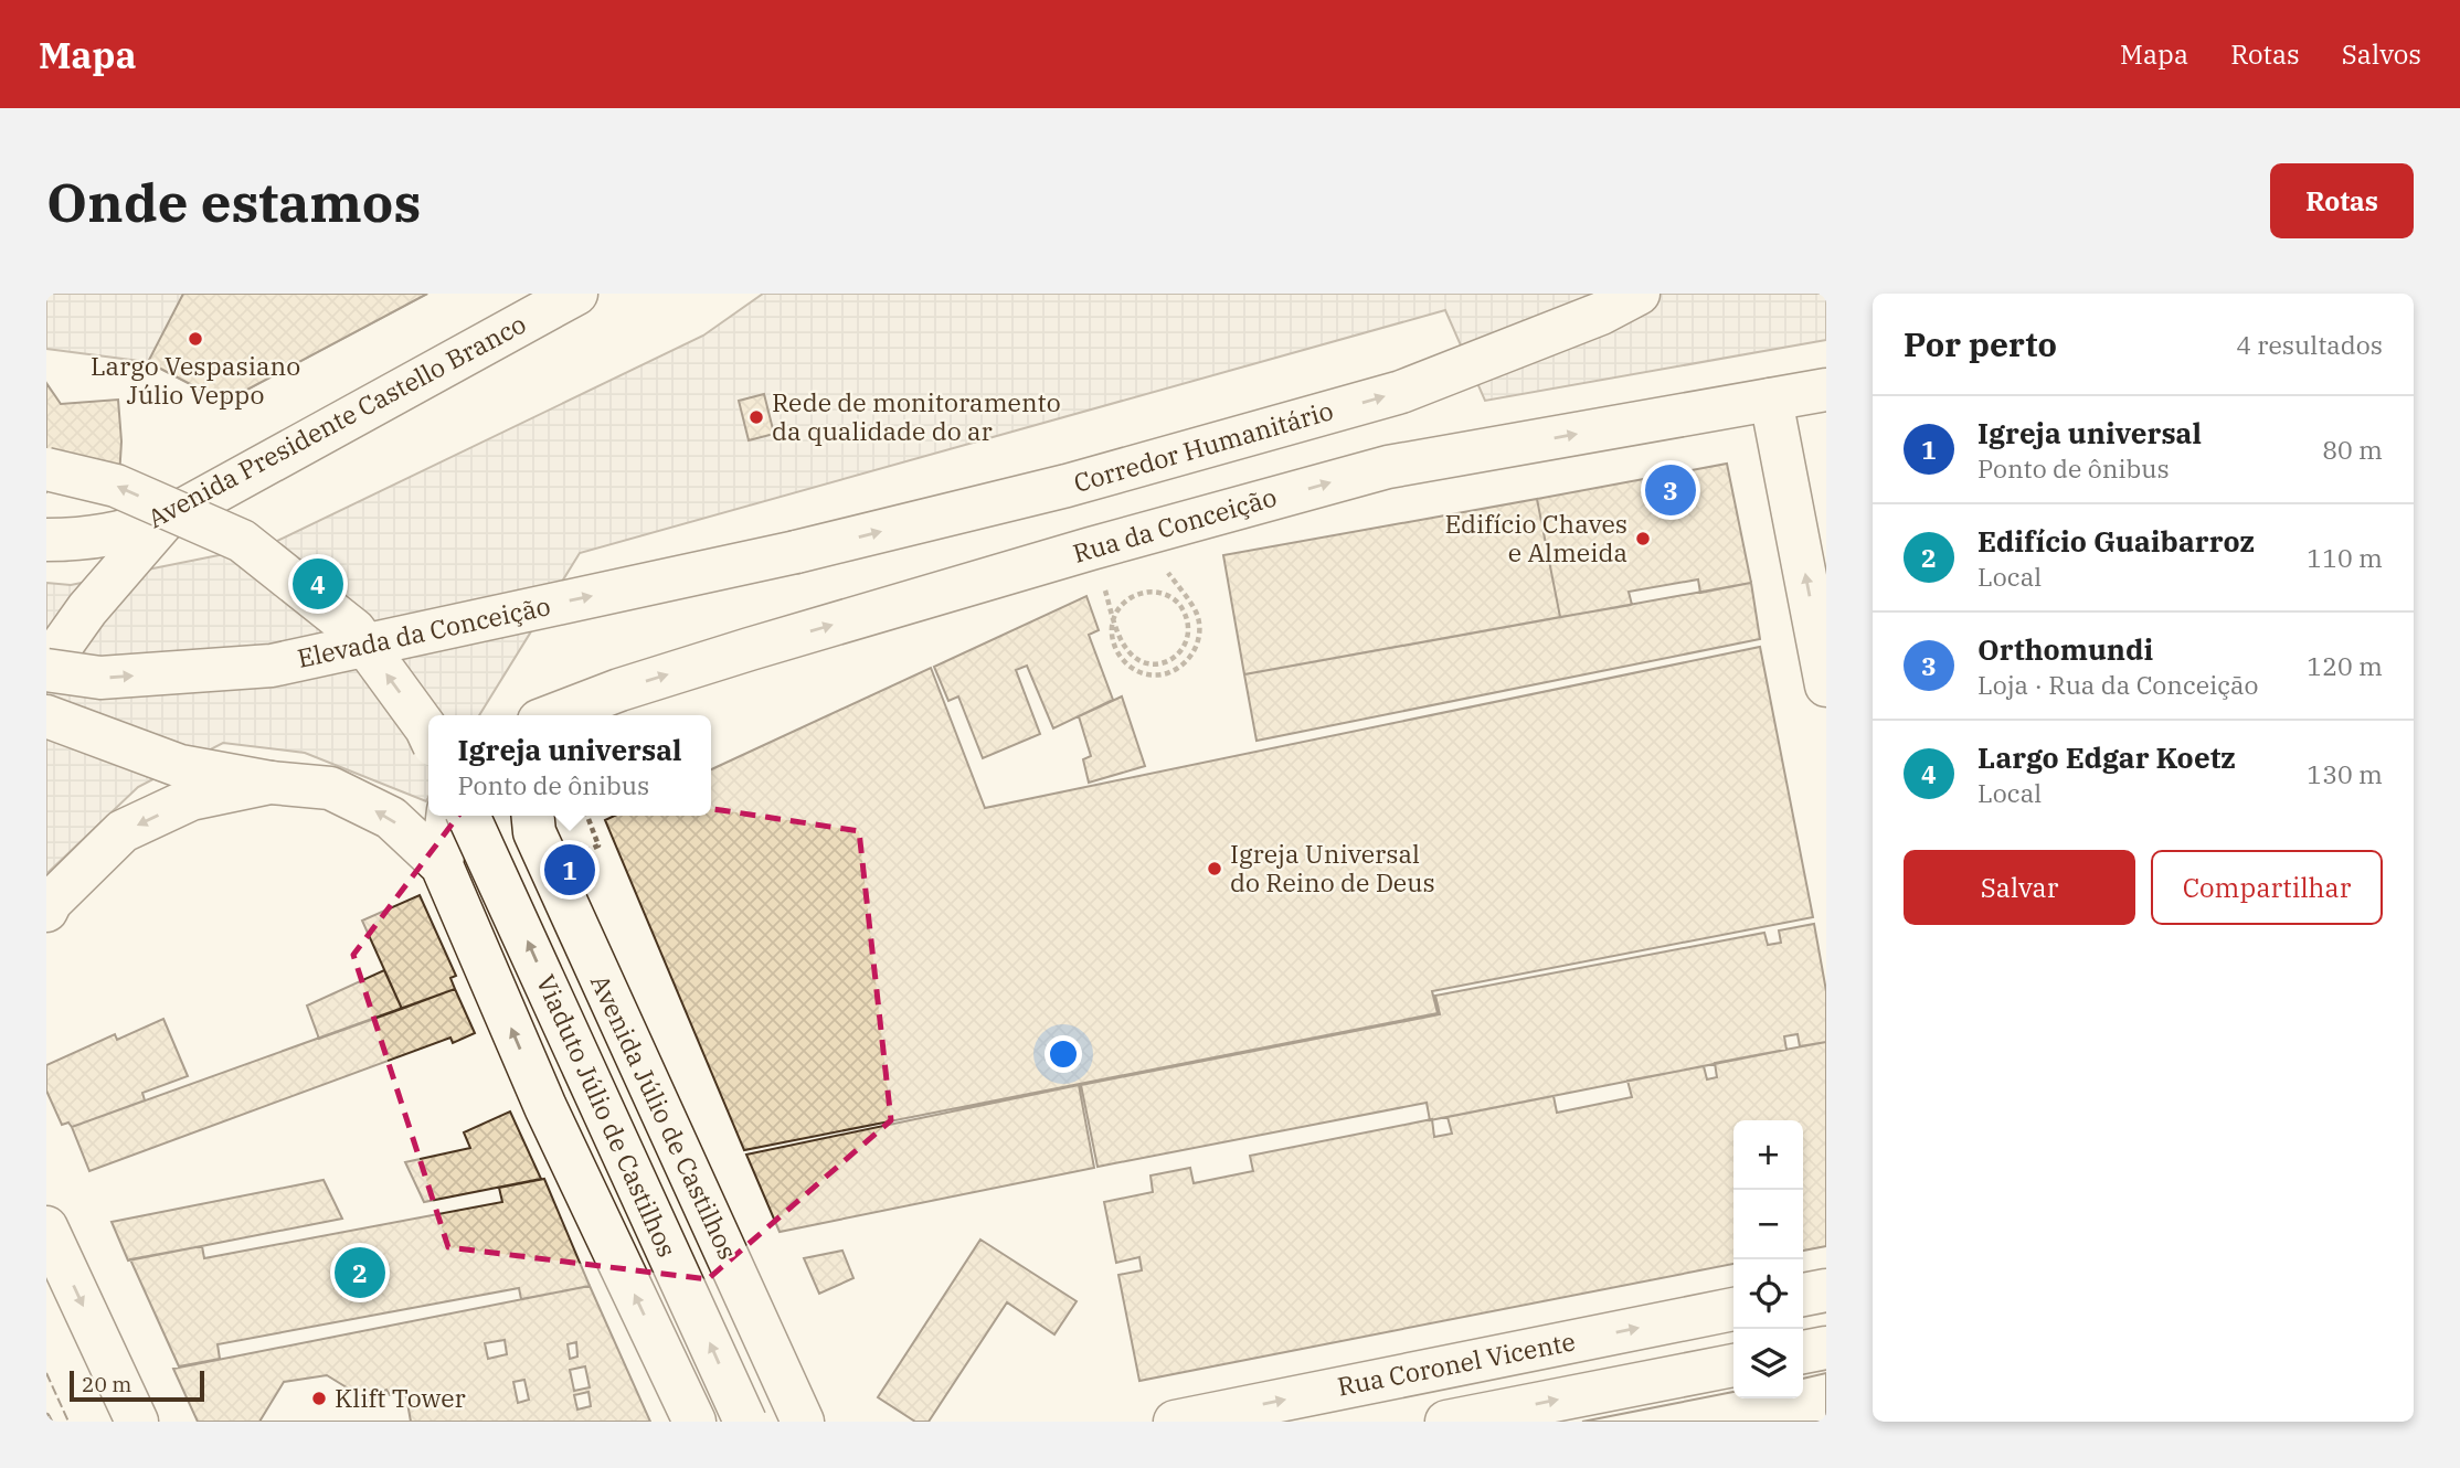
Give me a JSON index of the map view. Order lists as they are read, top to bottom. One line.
{"streets":{"main road":["Avenida Presidente Castello Branco","Corredor Humanitário","Rua da Conceição","Elevada da Conceição","Viaduto Júlio de Castilhos","Avenida Júlio de Castilhos","Rua Coronel Vicente"]},"crossings":[["Corredor Humanitário","Elevada da Conceição"]],"one_way":["Corredor Humanitário","Rua da Conceição"],"places":["Largo Vespasiano Júlio Veppo","Rede de monitoramento da qualidade do ar","Edifício Chaves e Almeida","Igreja Universal do Reino de Deus","Klift Tower"],"scale_bar":"20 m","page":{"header":"Mapa","nav":["Mapa","Rotas","Salvos"],"buttons":["Rotas",["Salvar","Compartilhar"]],"title":"Onde estamos","heading":["Por perto","4 resultados"],"list":[{"mark":"1","name":"Igreja universal","note":"Ponto de ônibus","value":"80 m"},{"mark":"2","name":"Edifício Guaibarroz","note":"Local","value":"110 m"},{"mark":"3","name":"Orthomundi","note":"Loja · Rua da Conceição","value":"120 m"},{"mark":"4","name":"Largo Edgar Koetz","note":"Local","value":"130 m"}],"pins":["3","4","1","2"],"popup":["Igreja universal","Ponto de ônibus"],"map_buttons":["+","−"],"scale":"20 m"}}
